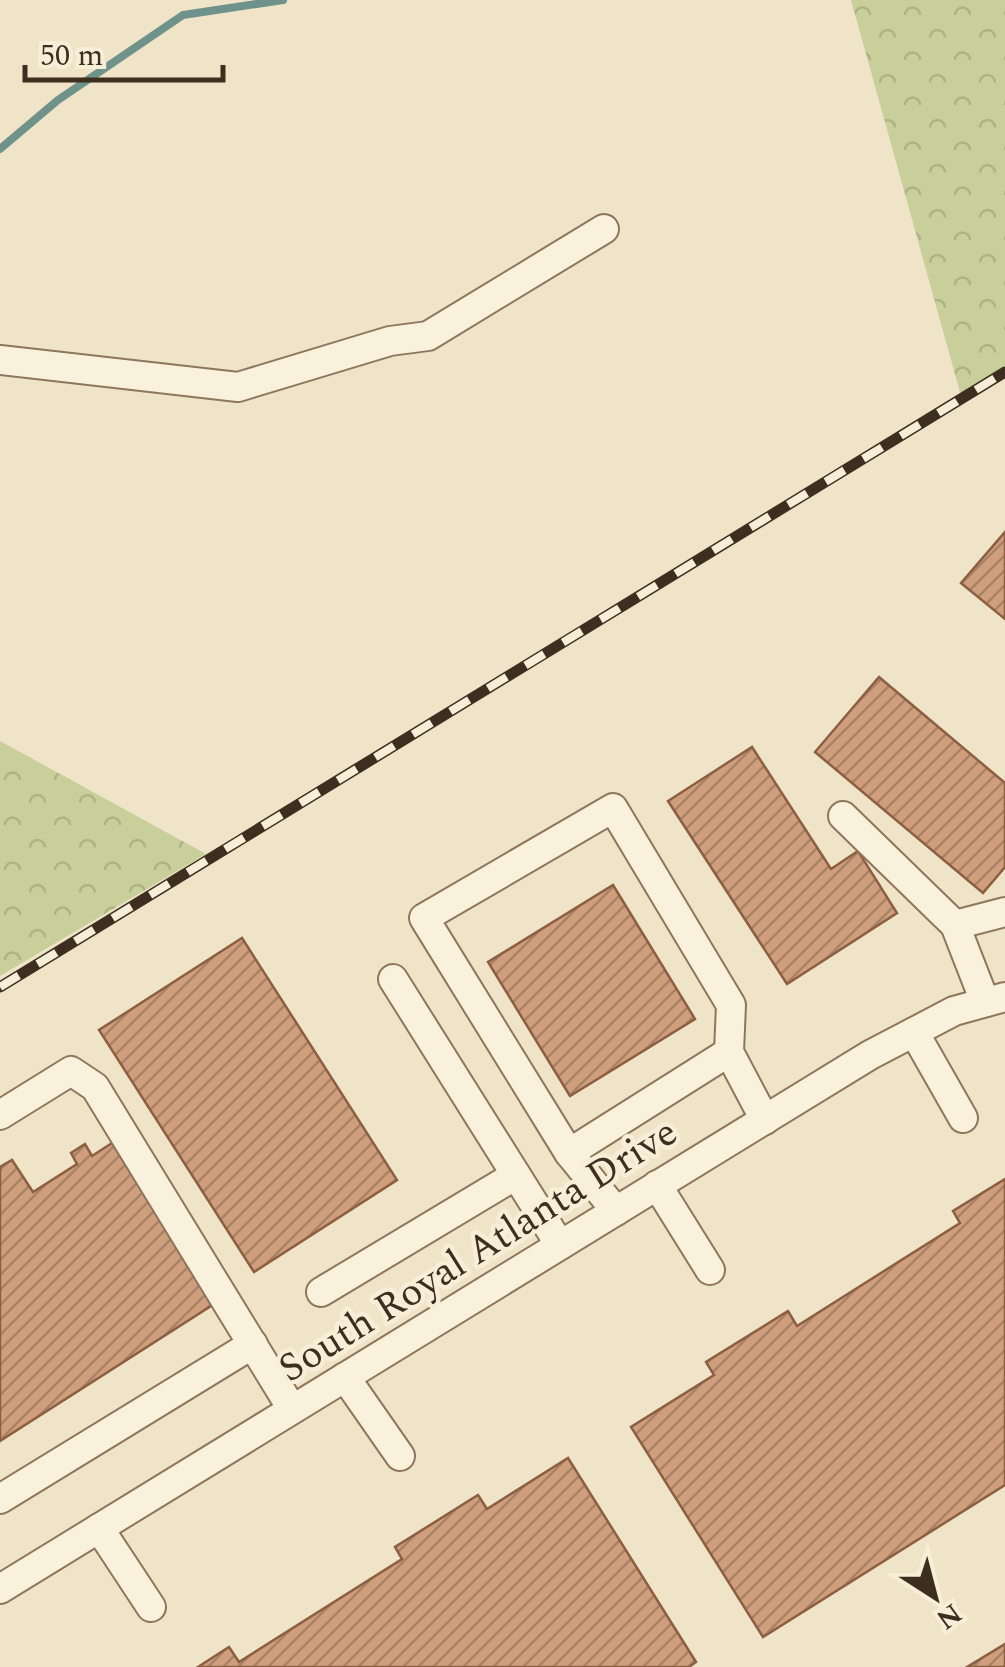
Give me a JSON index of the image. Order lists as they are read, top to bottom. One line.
{"streets":{"street":["South Royal Atlanta Drive"]},"scale_bar":"50 m","north":"bottom right"}
